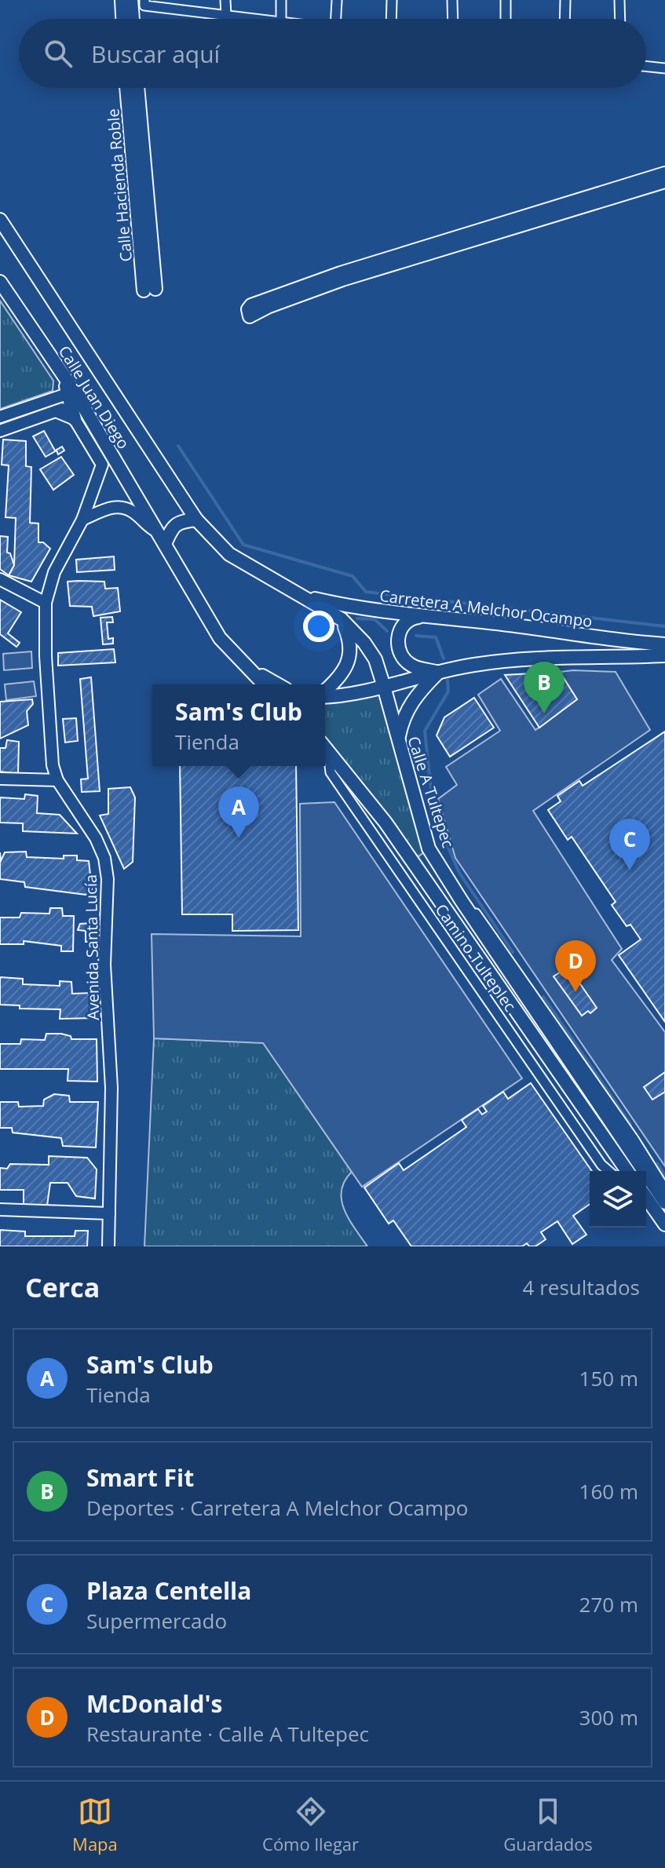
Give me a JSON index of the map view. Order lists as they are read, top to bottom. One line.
{"streets":{"main road":["Calle Hacienda Roble","Calle Juan Diego","Carretera A Melchor Ocampo","Calle A Tultepec"],"street":["Avenida Santa Lucía","Camino Tulteplec"]},"crossings":[["Calle Juan Diego","Calle A Tultepec"],["Calle Juan Diego","Avenida Santa Lucía"],["Carretera A Melchor Ocampo","Calle A Tultepec"]],"page":{"search":"Buscar aquí","pins":["B","A","C","D"],"popup":["Sam's Club","Tienda"],"heading":["Cerca","4 resultados"],"list":[{"mark":"A","name":"Sam's Club","note":"Tienda","value":"150 m"},{"mark":"B","name":"Smart Fit","note":"Deportes · Carretera A Melchor Ocampo","value":"160 m"},{"mark":"C","name":"Plaza Centella","note":"Supermercado","value":"270 m"},{"mark":"D","name":"McDonald's","note":"Restaurante · Calle A Tultepec","value":"300 m"}],"nav":["Mapa","Cómo llegar","Guardados"]}}
